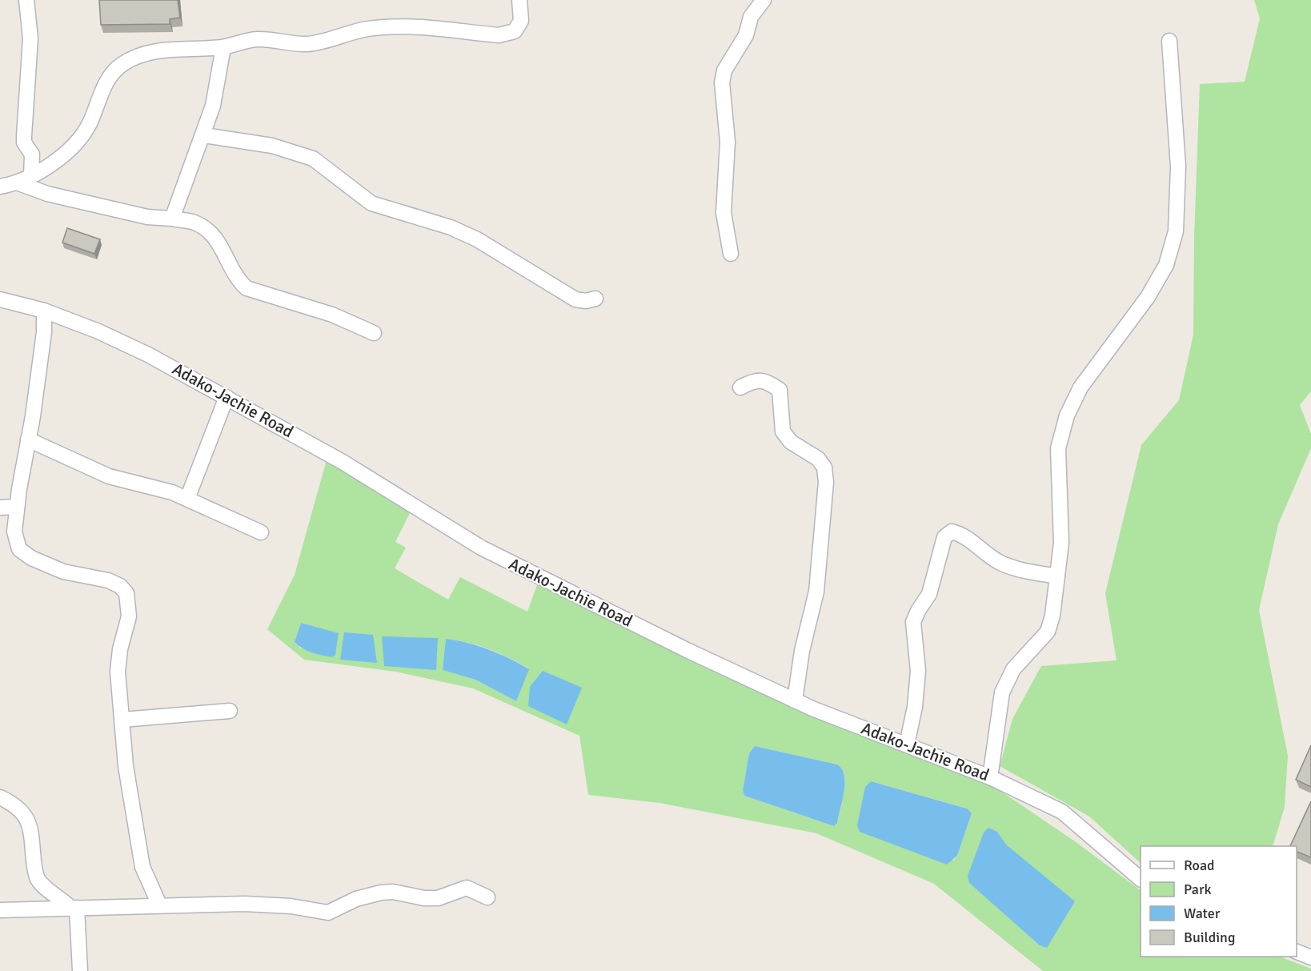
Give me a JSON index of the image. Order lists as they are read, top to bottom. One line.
{"streets":{"street":["Adako-Jachie Road"]},"legend":["Road","Park","Water","Building"]}
